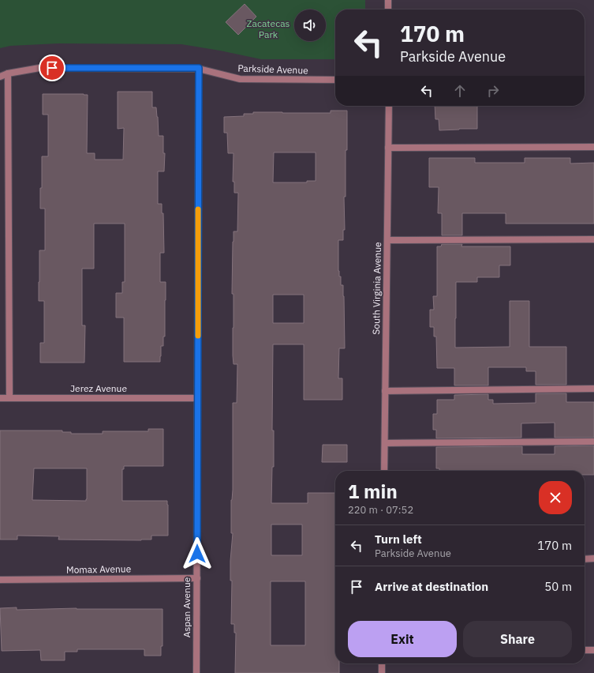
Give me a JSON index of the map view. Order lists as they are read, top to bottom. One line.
{"streets":{"street":["Parkside Avenue","South Virginia Avenue","Jerez Avenue","Momax Avenue","Aspan Avenue"]},"crossings":[["Parkside Avenue","Aspan Avenue"],["Jerez Avenue","Aspan Avenue"],["Momax Avenue","Aspan Avenue"]],"parks":["Zacatecas Park"],"page":{"turn":["170 m","Parkside Avenue"],"heading":["1 min","220 m · 07:52"],"list":[{"name":"Turn left","note":"Parkside Avenue","value":"170 m"},{"name":"Arrive at destination","value":"50 m"}],"buttons":["Exit","Share"]}}
